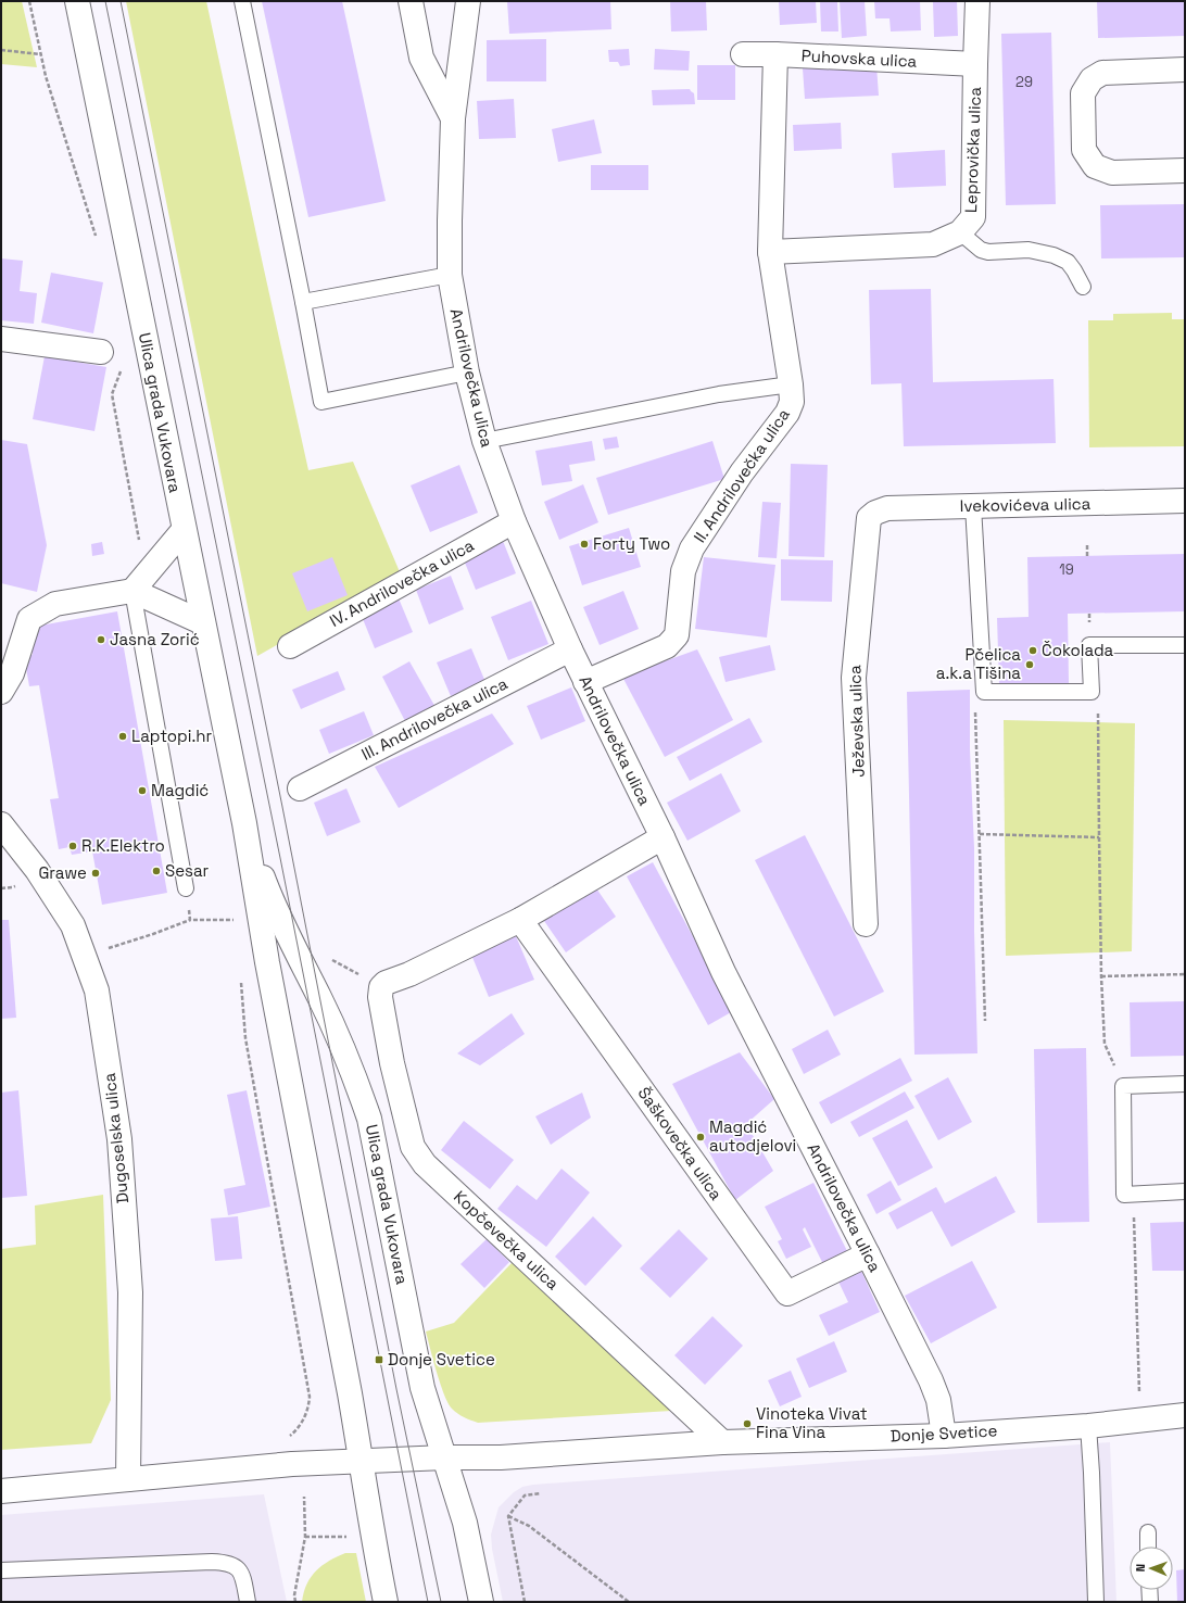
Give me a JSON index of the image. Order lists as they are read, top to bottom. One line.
{"streets":{"street":["Puhovska ulica","Leprovička ulica","Andrilovečka ulica","Ulica grada Vukovara","II. Andrilovečka ulica","Ivekovićeva ulica","IV. Andrilovečka ulica","III. Andrilovečka ulica","Ježevska ulica","Dugoselska ulica","Šaškovečka ulica","Kopčevečka ulica","Donje Svetice"]},"crossings":[["Puhovska ulica","Leprovička ulica"],["Puhovska ulica","II. Andrilovečka ulica"],["Leprovička ulica","II. Andrilovečka ulica"],["Andrilovečka ulica","II. Andrilovečka ulica"],["Andrilovečka ulica","IV. Andrilovečka ulica"],["Andrilovečka ulica","III. Andrilovečka ulica"],["Andrilovečka ulica","Šaškovečka ulica"],["Andrilovečka ulica","Donje Svetice"],["Ulica grada Vukovara","Donje Svetice"],["Ivekovićeva ulica","Ježevska ulica"],["Dugoselska ulica","Donje Svetice"],["Kopčevečka ulica","Donje Svetice"]],"places":{"other":["Forty Two","Jasna Zorić","Čokolada","Pčelica a.k.a Tišina","Laptopi.hr","Magdić","R.K.Elektro","Sesar","Grawe","Magdić autodjelovi","Vinoteka Vivat Fina Vina"],"transit":["Donje Svetice"]},"house_numbers":["29","19"],"north":"left"}
